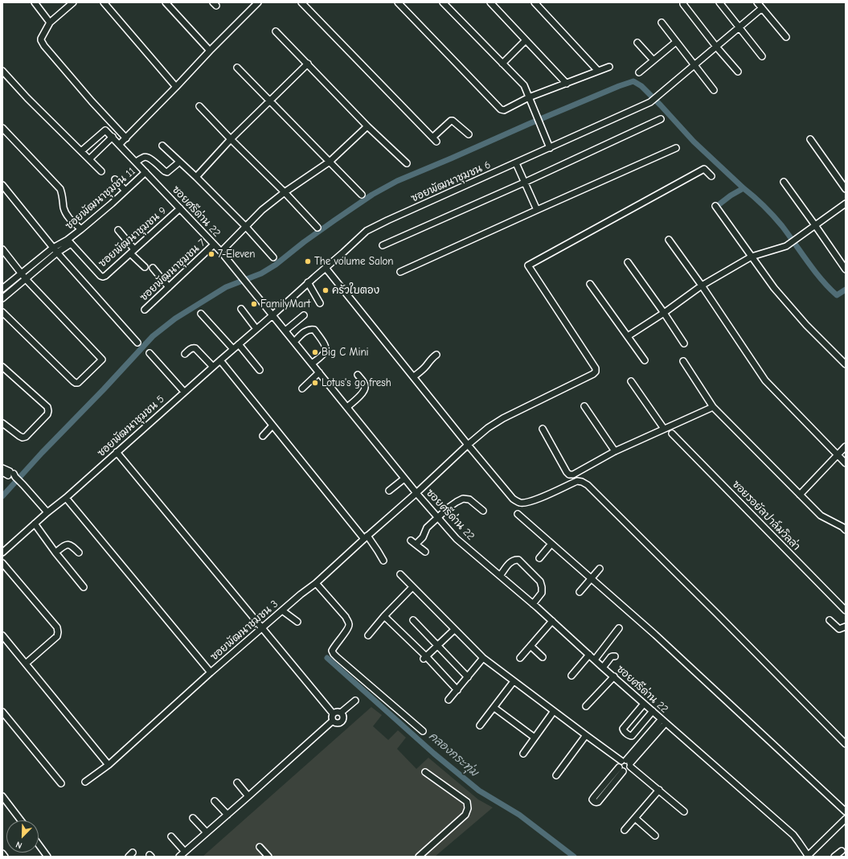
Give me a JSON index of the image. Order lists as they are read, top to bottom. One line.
{"streets":{"street":["ซอยพัฒนาชุมชน 6","ซอยพัฒนาชุมชน 11","ซอยศรีด่าน 22","ซอยพัฒนาชุมชน 9","ซอยพัฒนาชุมชน 7","ซอยพัฒนาชุมชน 5","ซอยรอยัลปาล์มวิลล่า","ซอยพัฒนาชุมชน 3"]},"crossings":[["ซอยพัฒนาชุมชน 6","ซอยศรีด่าน 22"],["ซอยพัฒนาชุมชน 6","ซอยพัฒนาชุมชน 5"],["ซอยพัฒนาชุมชน 11","ซอยศรีด่าน 22"],["ซอยพัฒนาชุมชน 11","ซอยพัฒนาชุมชน 9"],["ซอยศรีด่าน 22","ซอยพัฒนาชุมชน 9"],["ซอยศรีด่าน 22","ซอยพัฒนาชุมชน 7"],["ซอยศรีด่าน 22","ซอยพัฒนาชุมชน 5"],["ซอยศรีด่าน 22","ซอยพัฒนาชุมชน 3"]],"water":["คลองกระทุ่ม"],"places":["7-Eleven","The volume Salon","ครัวใบตอง","FamilyMart","Big C Mini","Lotus's go fresh"],"north":"bottom left"}
